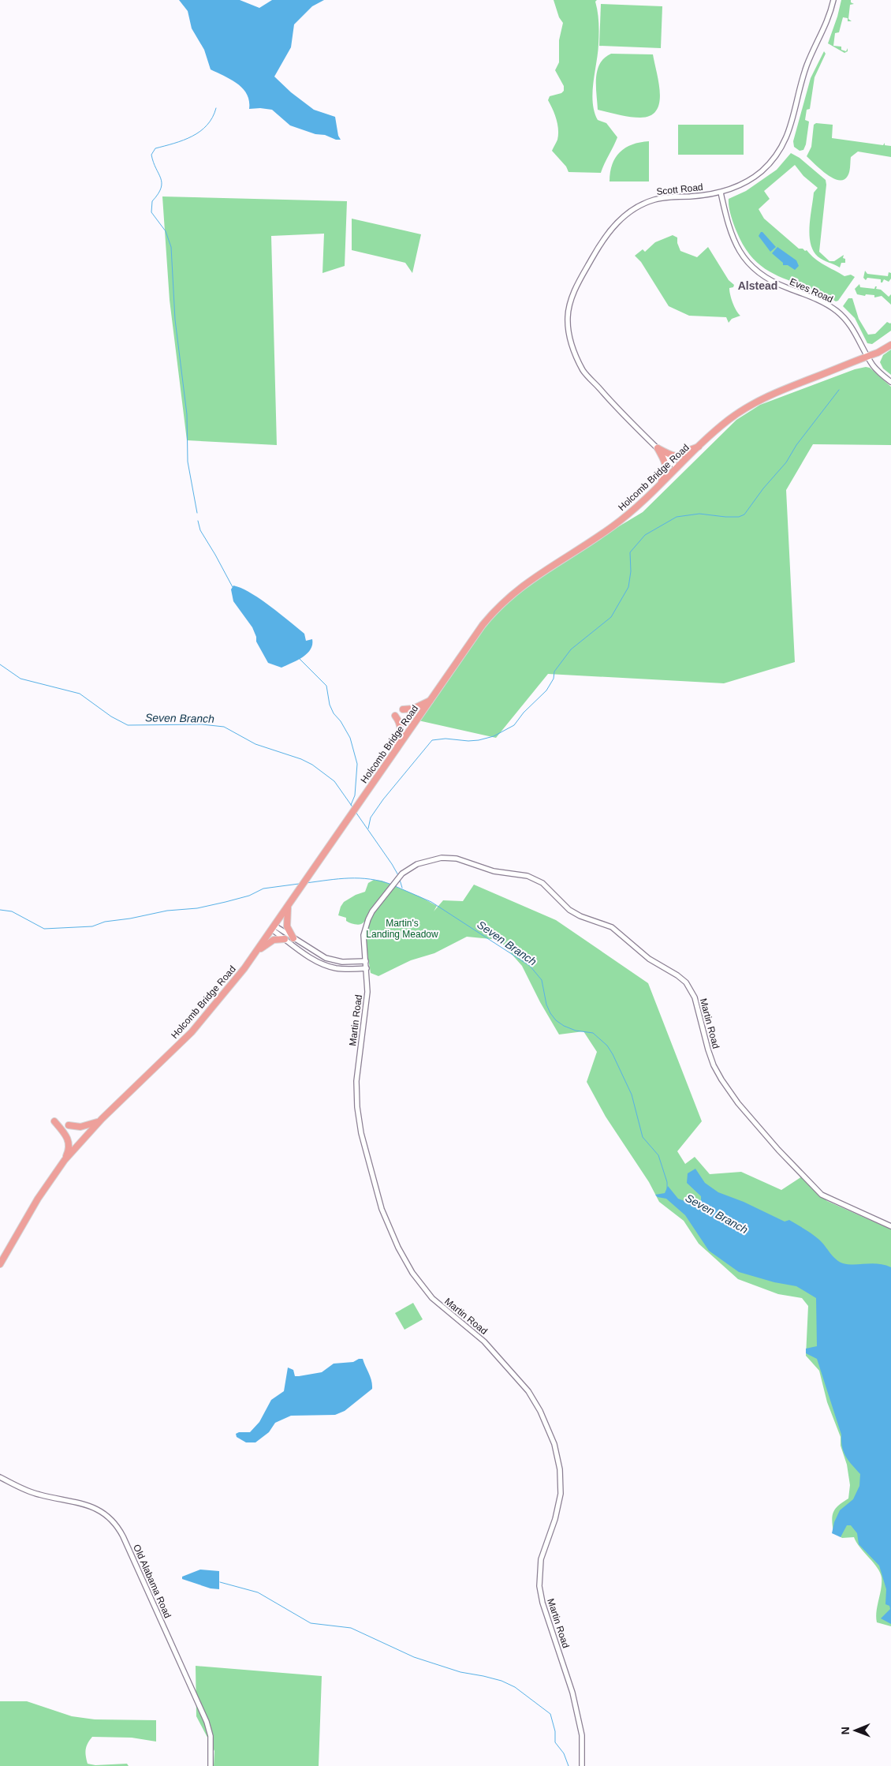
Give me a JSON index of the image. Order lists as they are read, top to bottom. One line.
{"streets":{"main road":["Holcomb Bridge Road"],"street":["Scott Road","Eves Road","Martin Road","Old Alabama Road"]},"crossings":[["Scott Road","Eves Road"],["Scott Road","Holcomb Bridge Road"],["Eves Road","Holcomb Bridge Road"]],"districts":["Alstead"],"water":["Seven Branch"],"parks":["Martin's Landing Meadow"],"north":"left"}
